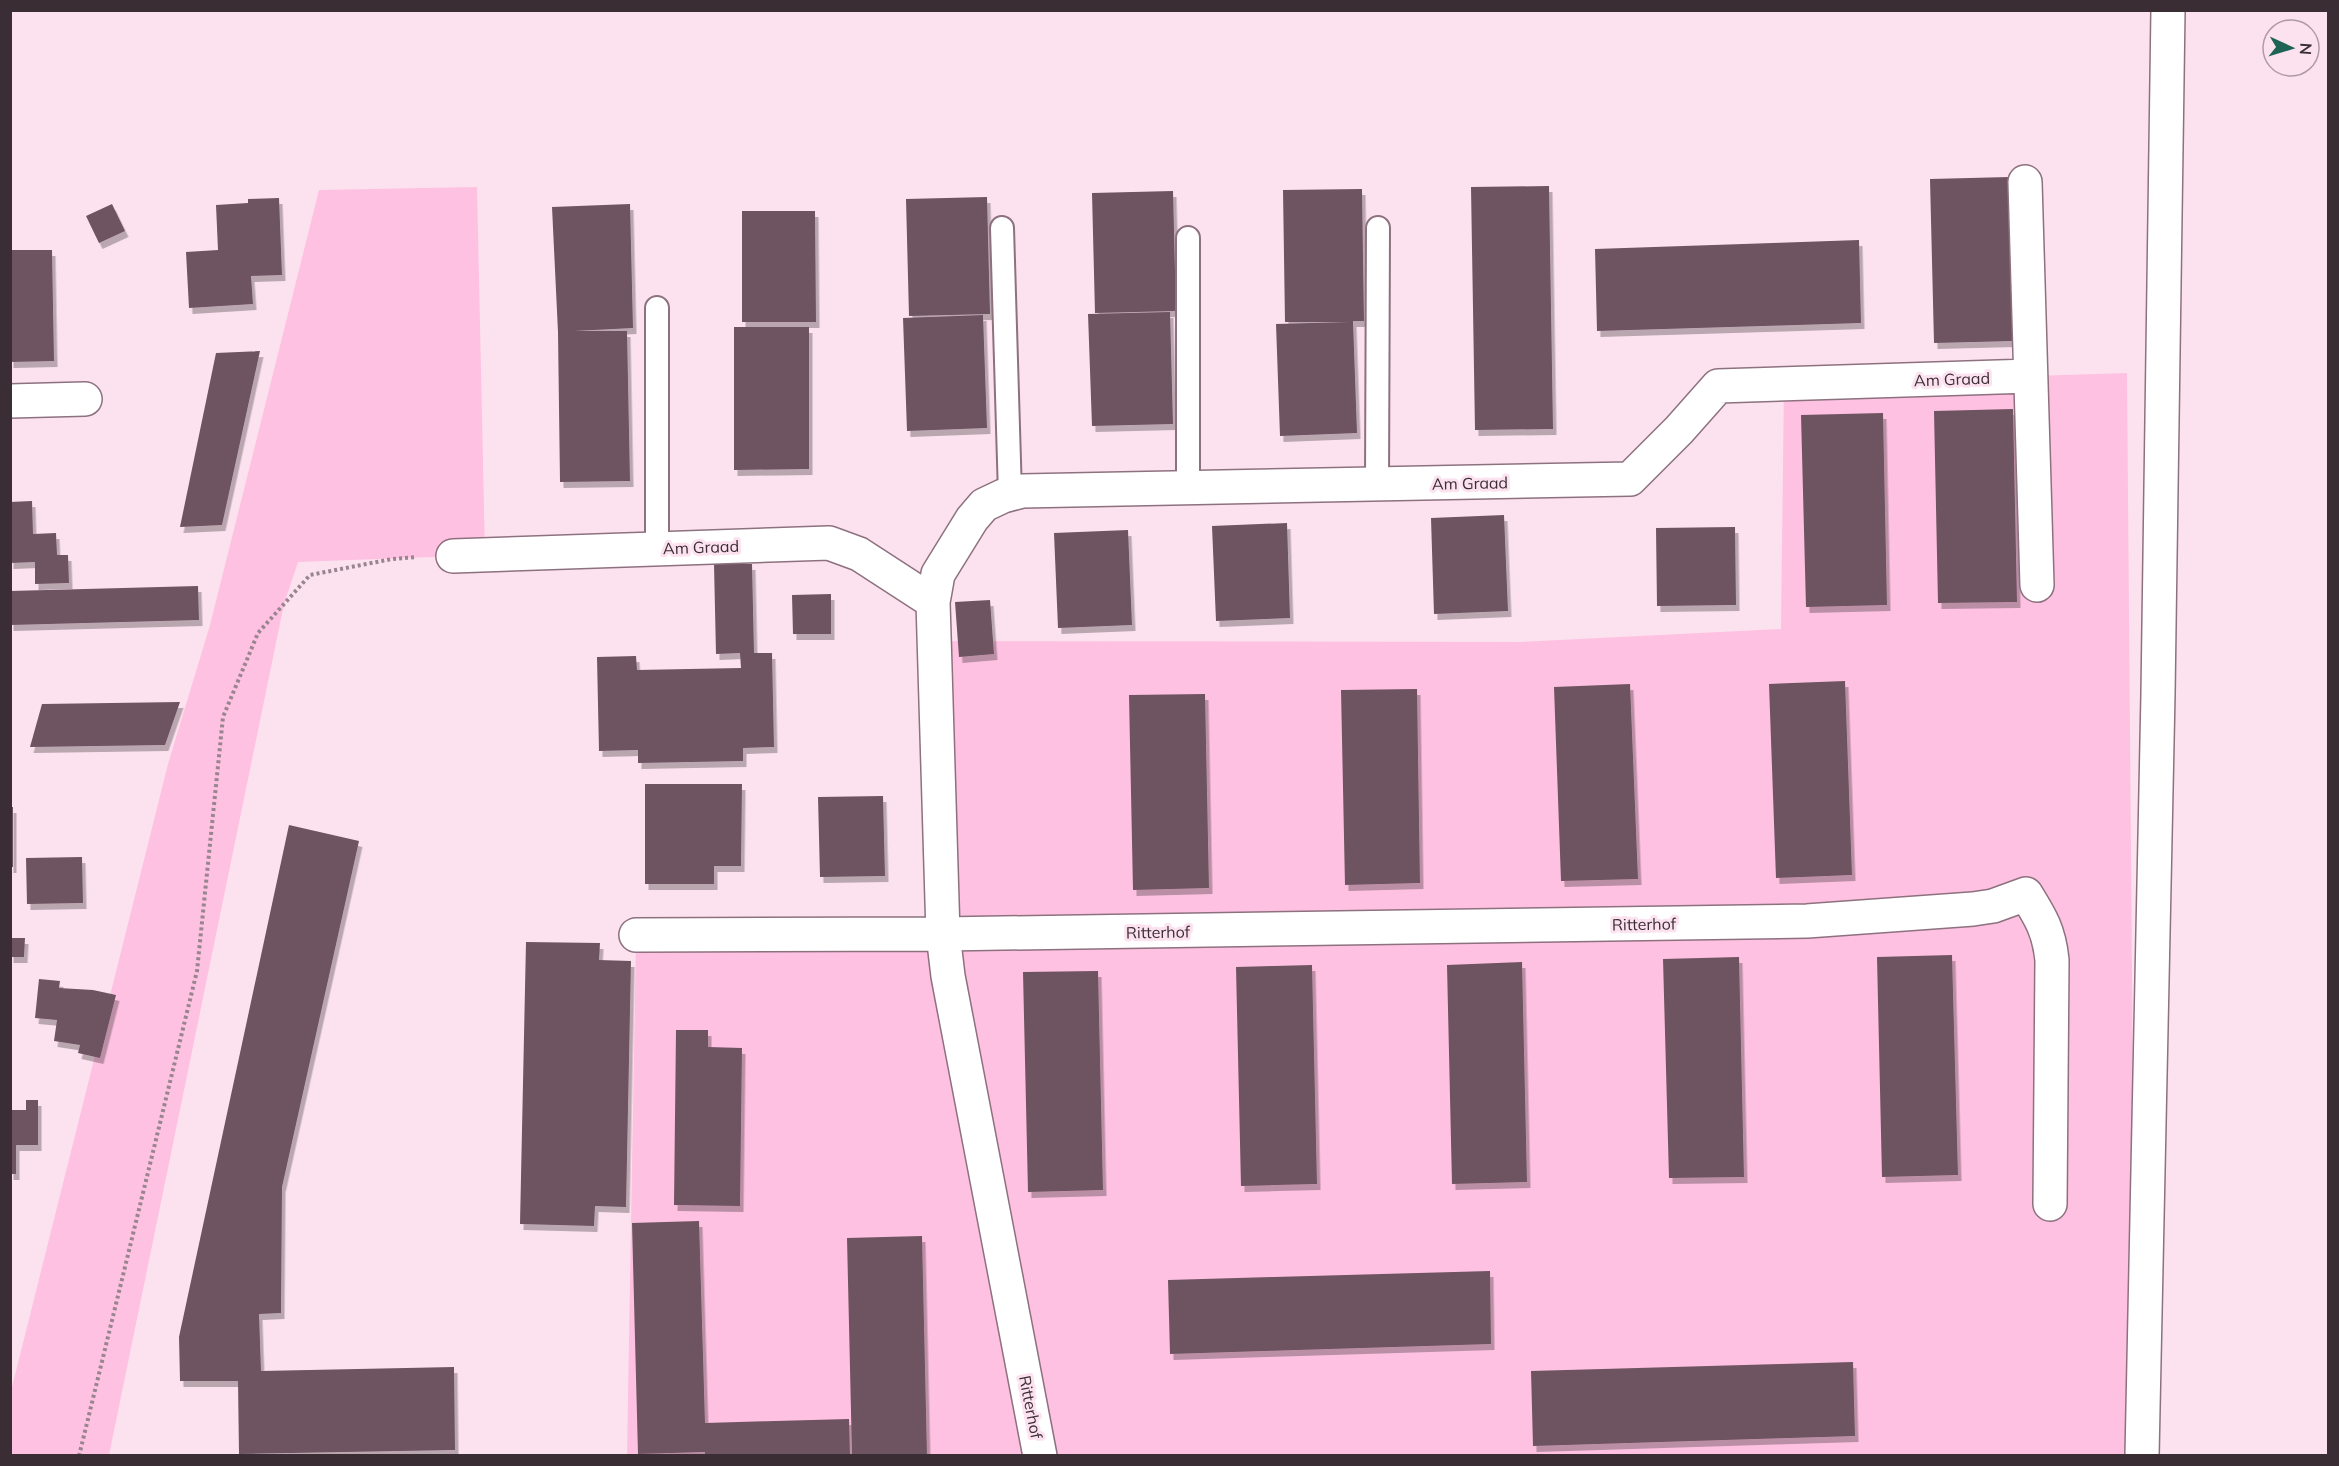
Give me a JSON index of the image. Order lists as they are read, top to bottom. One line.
{"streets":{"street":["Am Graad","Ritterhof"]},"crossings":[["Am Graad","Ritterhof"]],"north":"right"}
